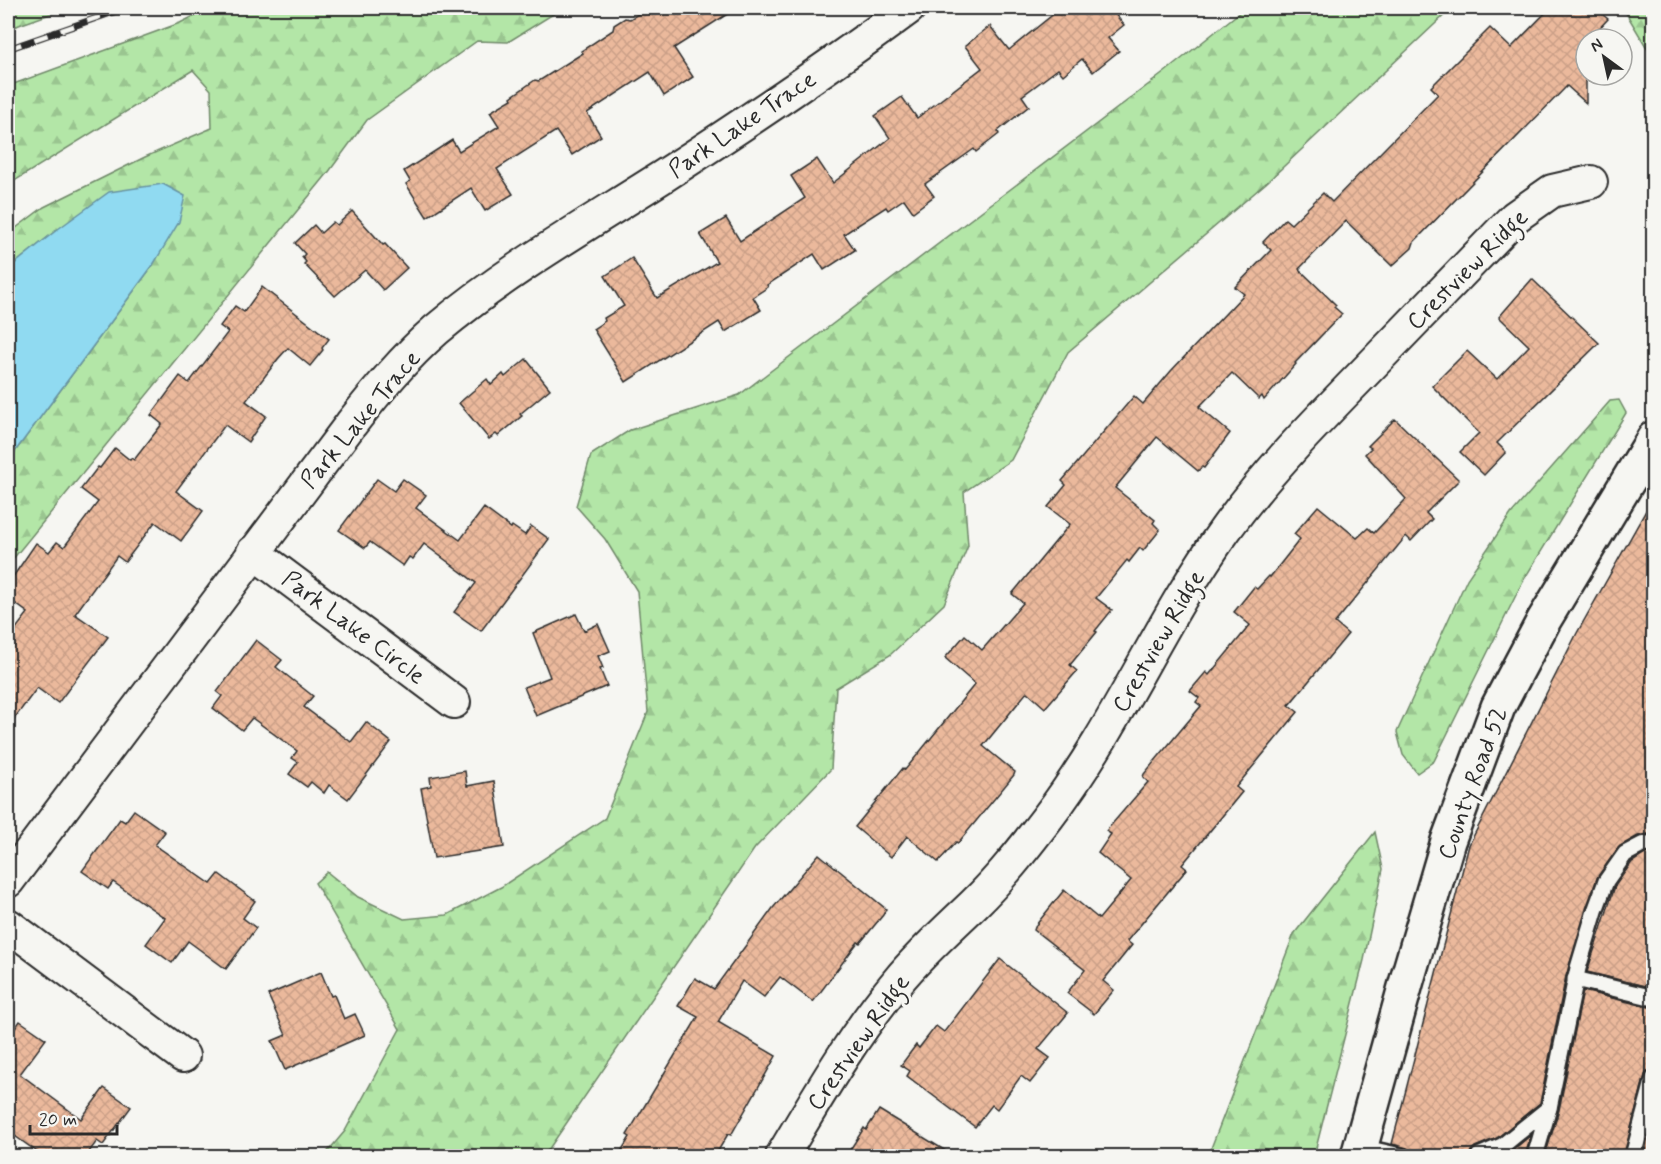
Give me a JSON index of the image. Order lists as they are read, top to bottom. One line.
{"streets":{"main road":["County Road 52"],"street":["Park Lake Trace","Crestview Ridge","Park Lake Circle"]},"crossings":[["Park Lake Trace","Park Lake Circle"]],"scale_bar":"20 m","north":"top left"}
